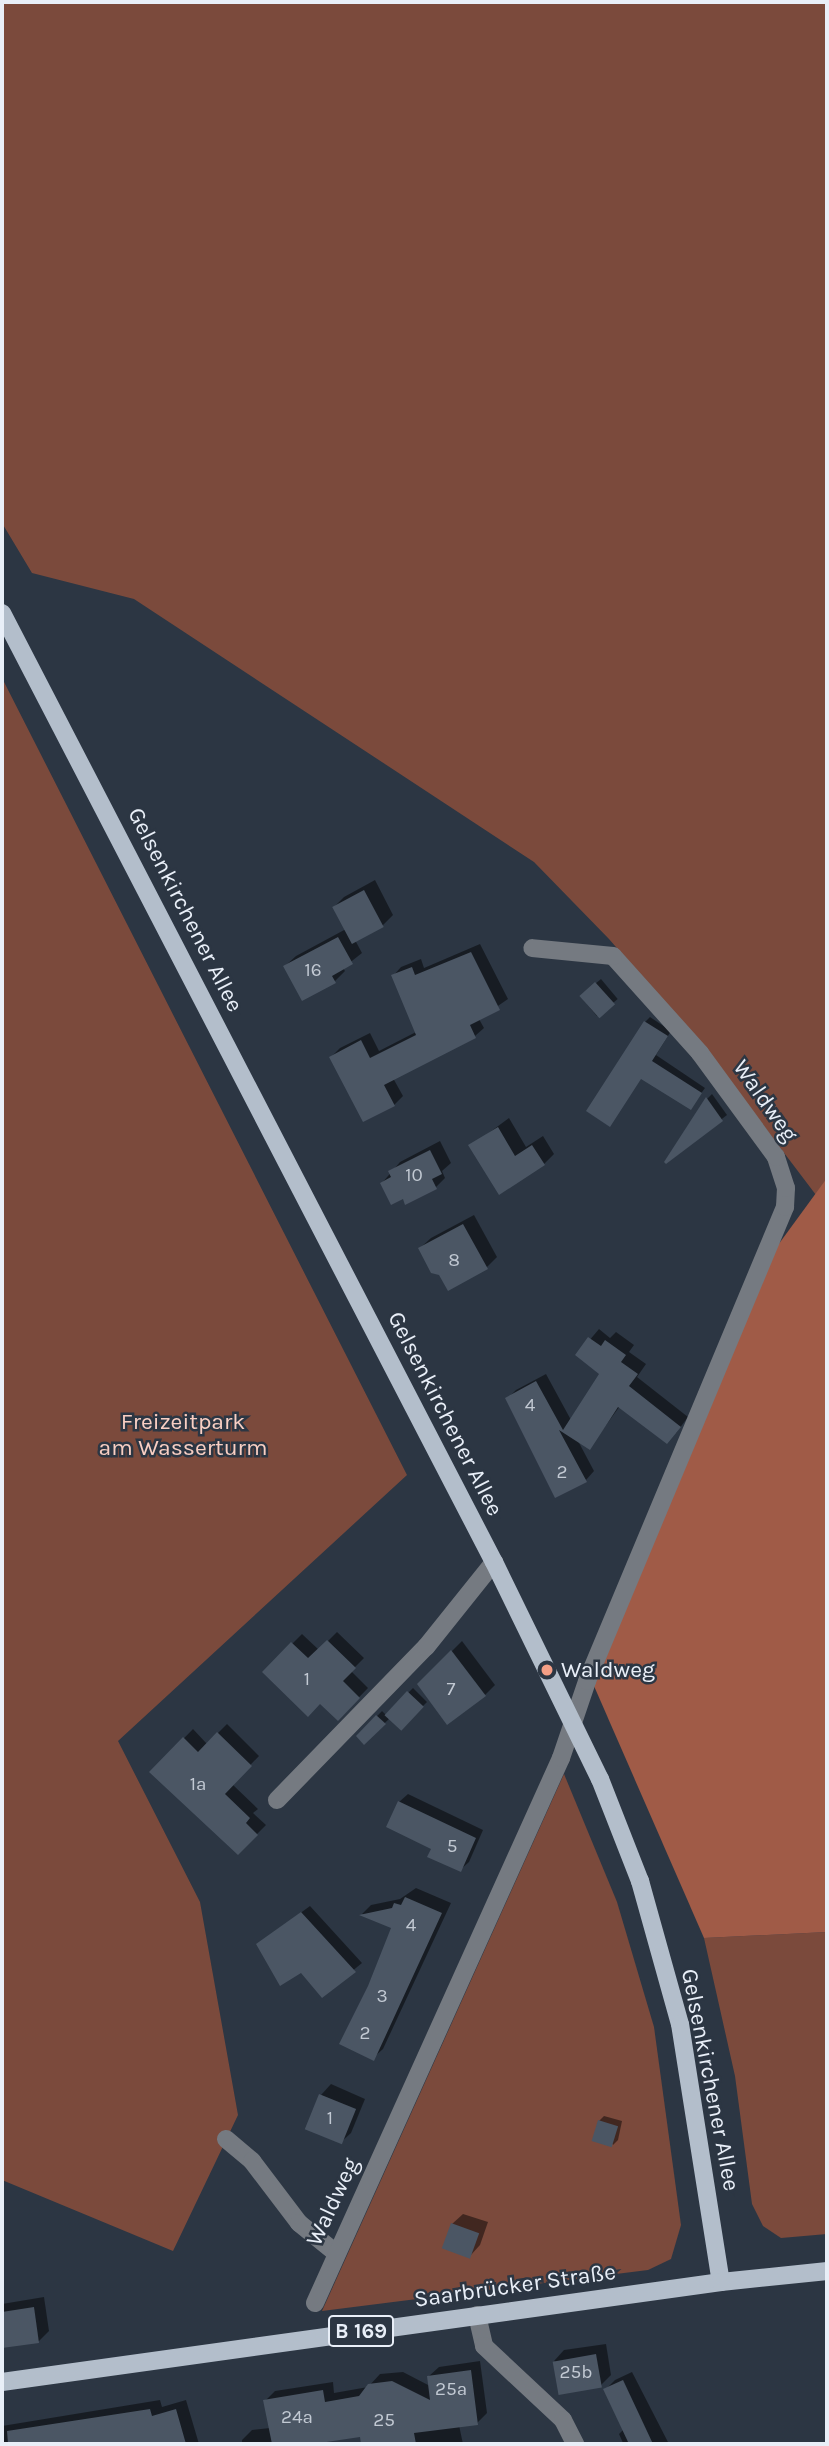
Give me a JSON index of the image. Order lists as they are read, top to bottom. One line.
{"streets":{"main road":["Gelsenkirchener Allee","Saarbrücker Straße","B 169"],"street":["Waldweg"]},"crossings":[["Gelsenkirchener Allee","Waldweg"],["Gelsenkirchener Allee","Saarbrücker Straße"]],"parks":["Freizeitpark am Wasserturm"],"places":["Waldweg"],"house_numbers":["16","10","8","4","2","1","7","1a","5","4","3","2","1","25b","25a","24a","25"]}
